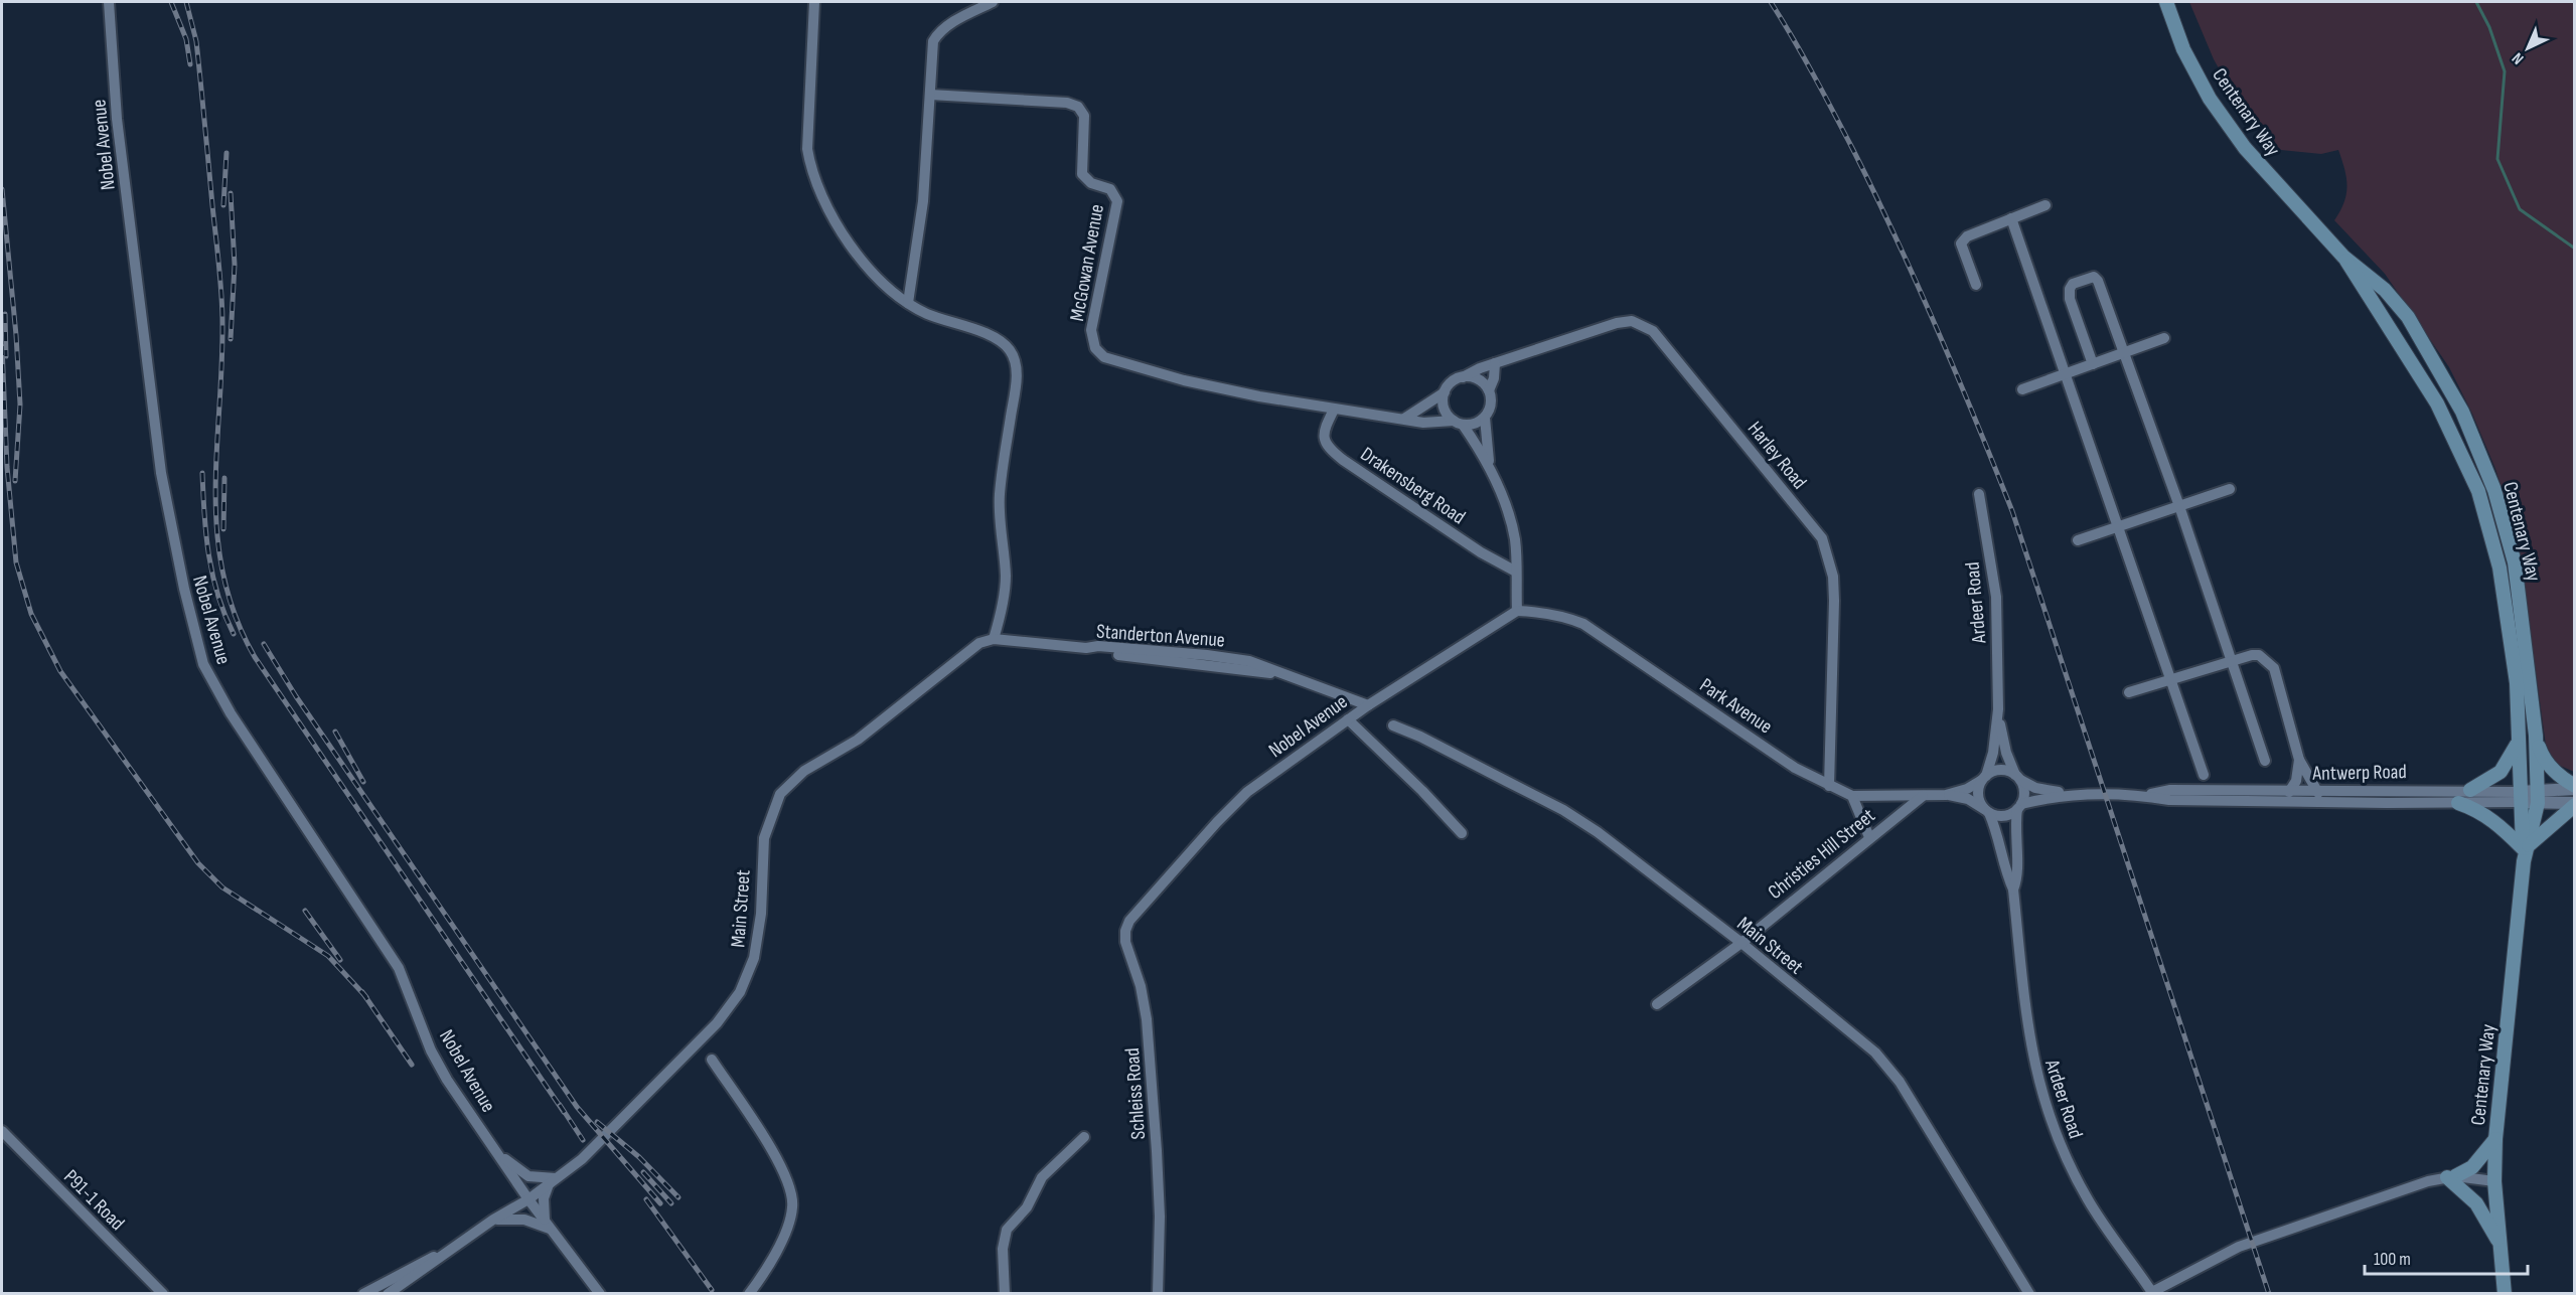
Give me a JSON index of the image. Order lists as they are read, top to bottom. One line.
{"streets":{"main road":["Centenary Way"],"street":["Nobel Avenue","McGowan Avenue","Harley Road","Drakensberg Road","Ardeer Road","Standerton Avenue","Park Avenue","Antwerp Road","Christies Hill Street","Main Street","Schleiss Road","P91-1 Road"]},"crossings":[["Centenary Way","Antwerp Road"],["Nobel Avenue","Standerton Avenue"],["Nobel Avenue","Park Avenue"],["Nobel Avenue","Main Street"],["Nobel Avenue","Schleiss Road"],["McGowan Avenue","Harley Road"],["McGowan Avenue","Drakensberg Road"],["Harley Road","Park Avenue"],["Ardeer Road","Park Avenue"],["Ardeer Road","Antwerp Road"],["Standerton Avenue","Main Street"],["Park Avenue","Antwerp Road"],["Park Avenue","Christies Hill Street"],["Christies Hill Street","Main Street"]],"scale_bar":"100 m","north":"bottom left"}
